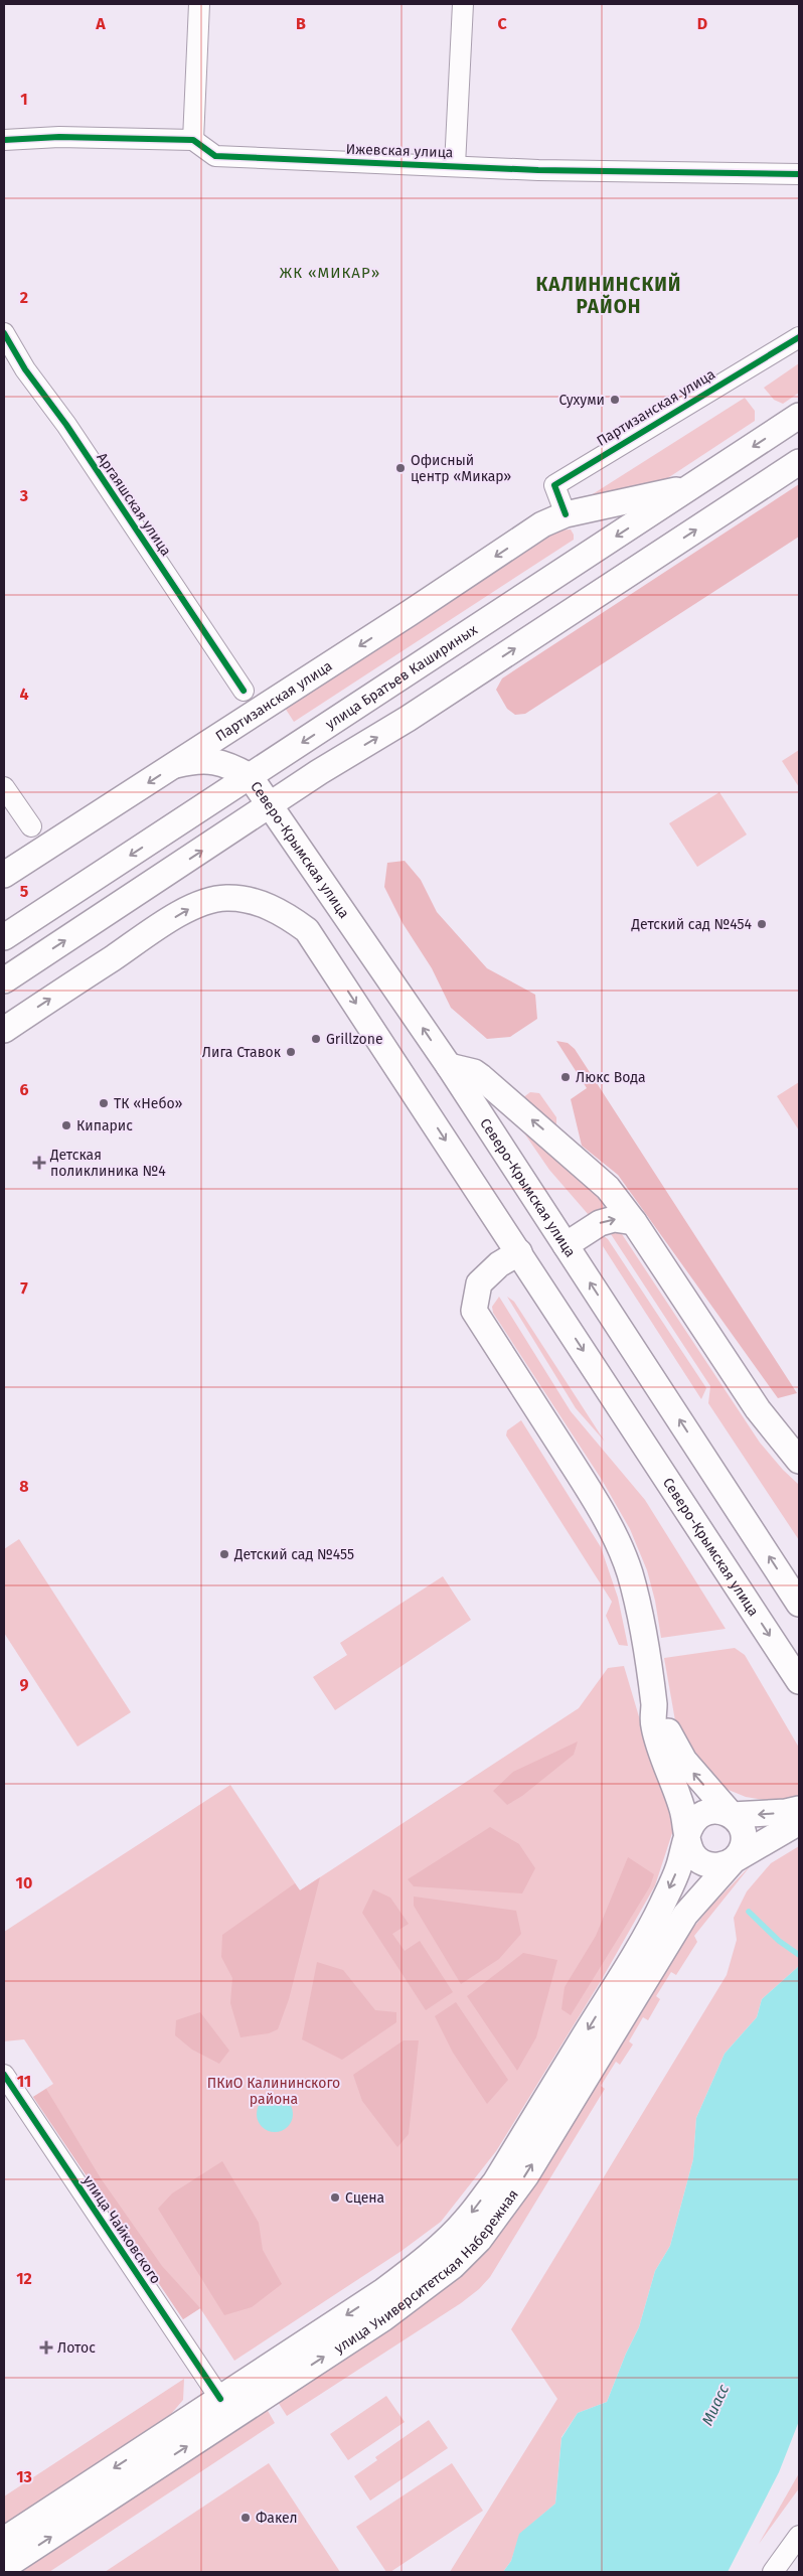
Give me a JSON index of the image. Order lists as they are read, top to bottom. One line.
{"streets":{"main road":["Партизанская улица","улица Братьев Кашириных","Северо-Крымская улица","улица Университетская Набережная"],"street":["Ижевская улица","Аргаяшская улица","улица Чайковского"]},"crossings":[["Партизанская улица","улица Братьев Кашириных"],["улица Братьев Кашириных","Северо-Крымская улица"],["улица Чайковского","улица Университетская Набережная"]],"one_way":["Партизанская улица"],"districts":["ЖК «МИКАР»","КАЛИНИНСКИЙ РАЙОН"],"water":["Миасс"],"parks":["ПКиО Калининского района"],"places":{"other":["Сухуми","Офисный центр «Микар»","Детский сад №454","Grillzone","Лига Ставок","Люкс Вода","ТК «Небо»","Кипарис","Детский сад №455","Сцена","Факел"],"health":["Детская поликлиника №4","Лотос"]},"grid":{"columns":["A","B","C","D"],"rows":["1","2","3","4","5","6","7","8","9","10","11","12","13"]}}
